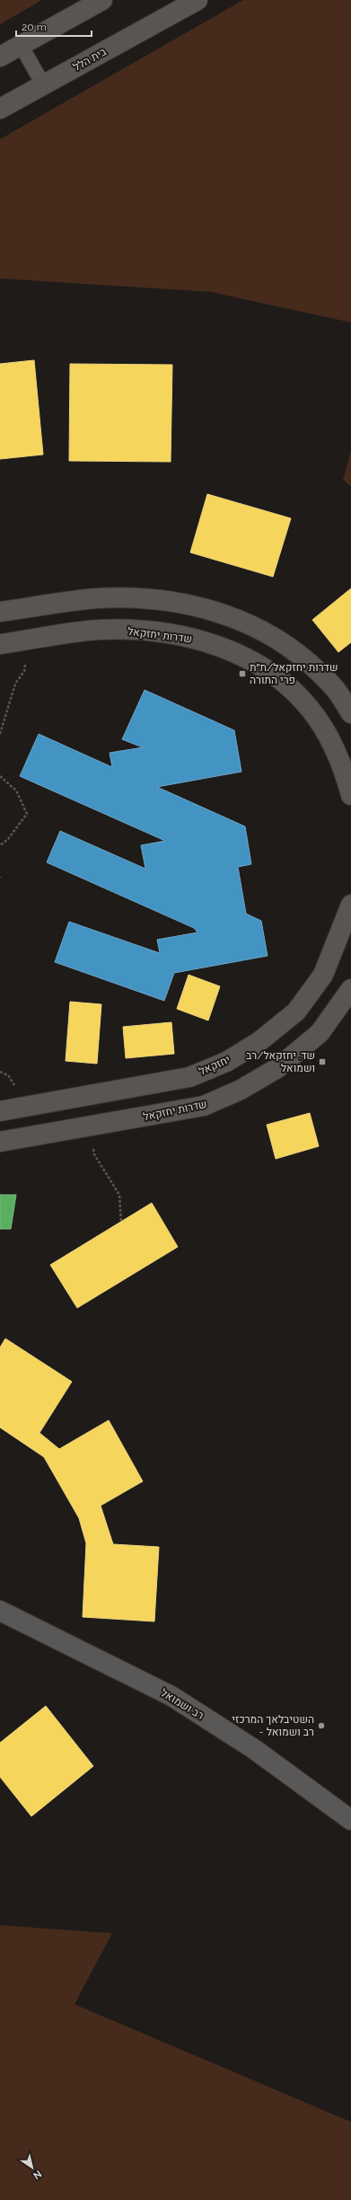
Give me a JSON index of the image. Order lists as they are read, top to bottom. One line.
{"streets":{"street":["בית הלל","שדרות יחזקאל","יחזקאל","רב ושמואל"]},"places":{"transit":["שדרות יחזקאל/ת״ת פרי התורה","שד. יחזקאל/רב ושמואל"],"other":["השטיבלאך המרכזי - רב ושמואל"]},"scale_bar":"20 m","north":"bottom right"}
